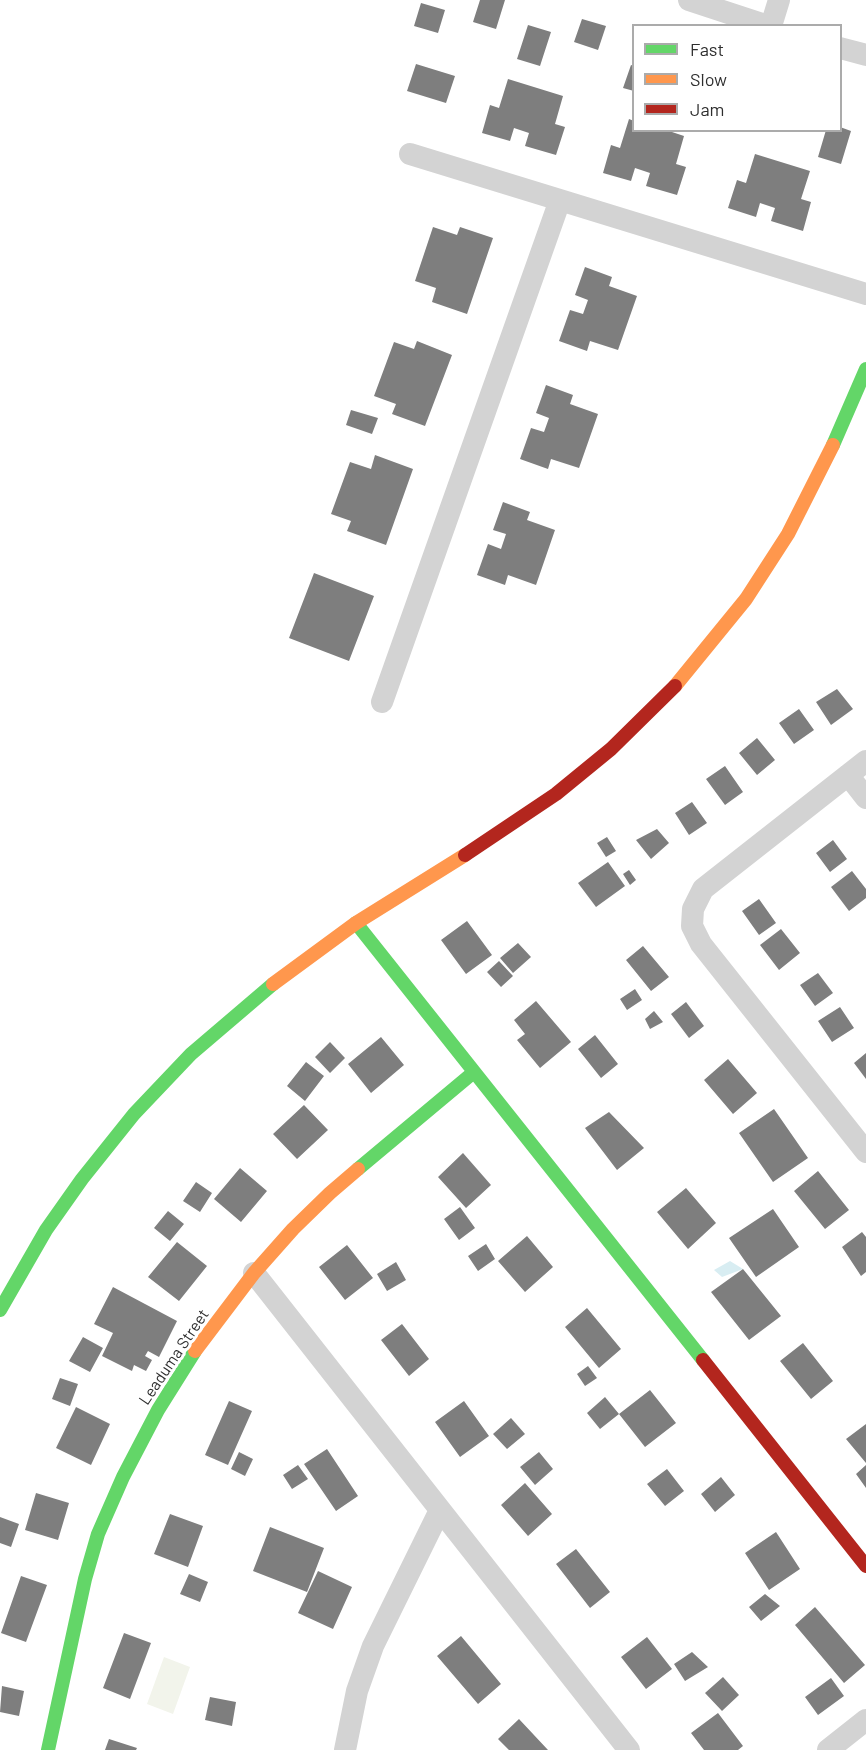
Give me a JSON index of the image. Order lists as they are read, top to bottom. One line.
{"streets":{"street":["Leaduma Street"]},"legend":["Fast","Slow","Jam"]}
